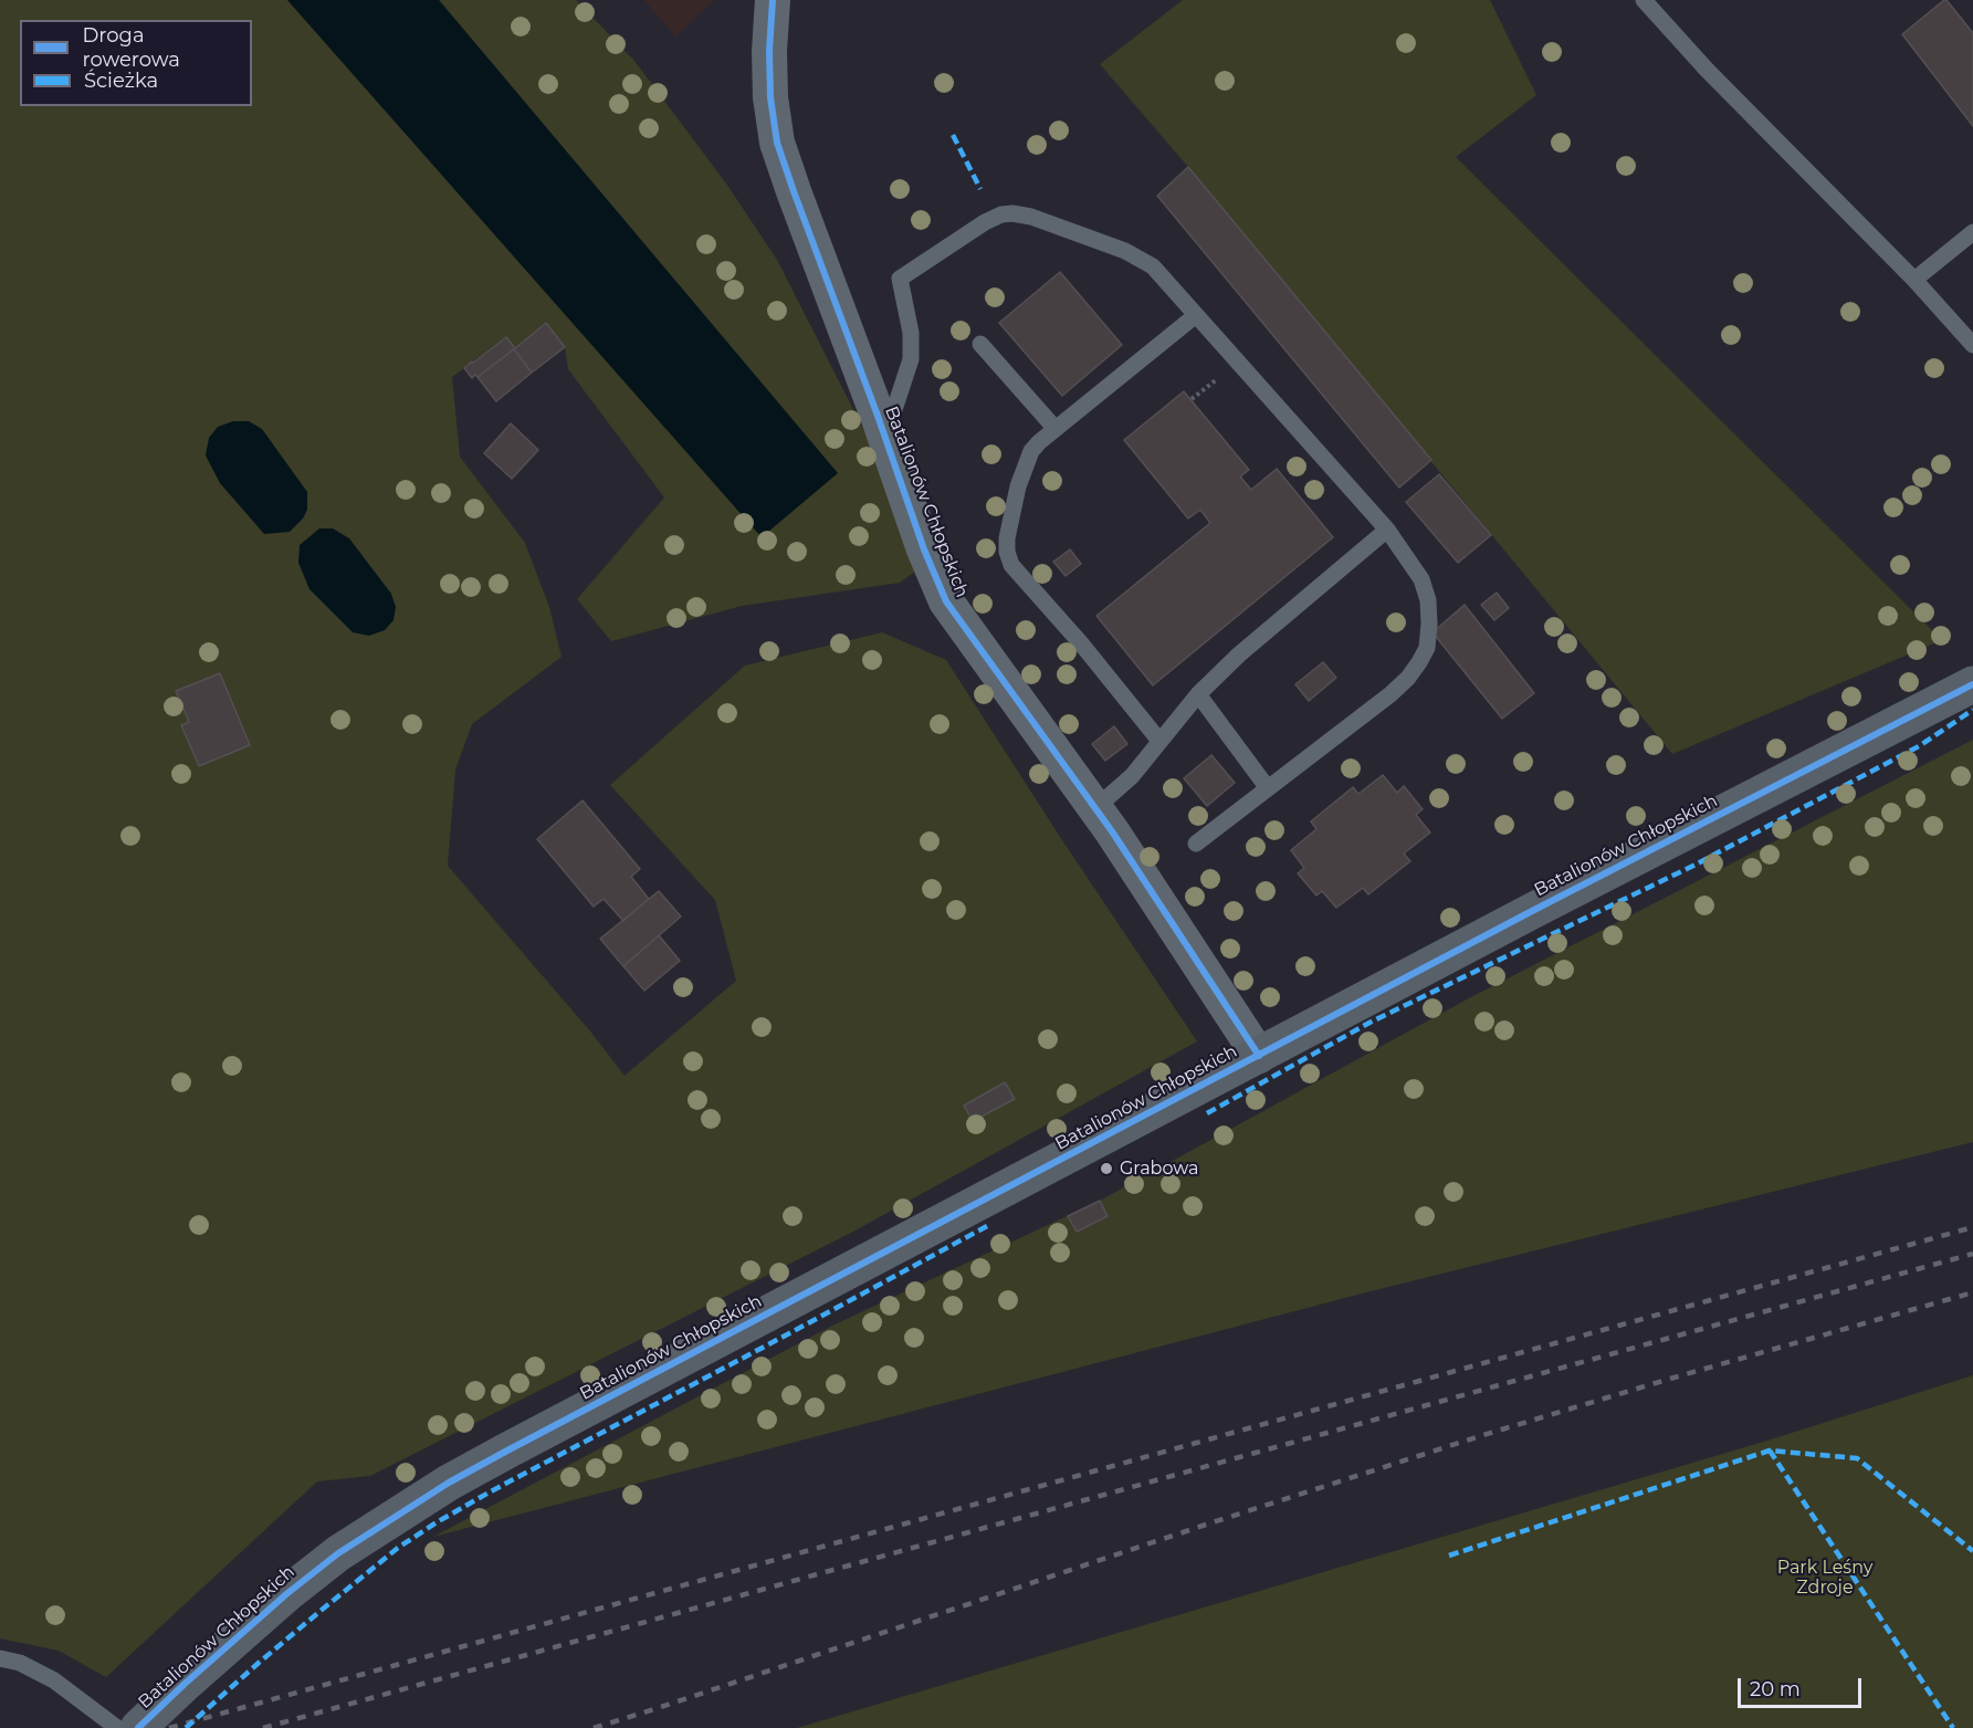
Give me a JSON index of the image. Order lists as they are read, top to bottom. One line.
{"streets":{"street":["Batalionów Chłopskich"]},"parks":["Park Leśny Zdroje"],"places":["Grabowa"],"legend":["Droga rowerowa","Ścieżka"],"scale_bar":"20 m"}
